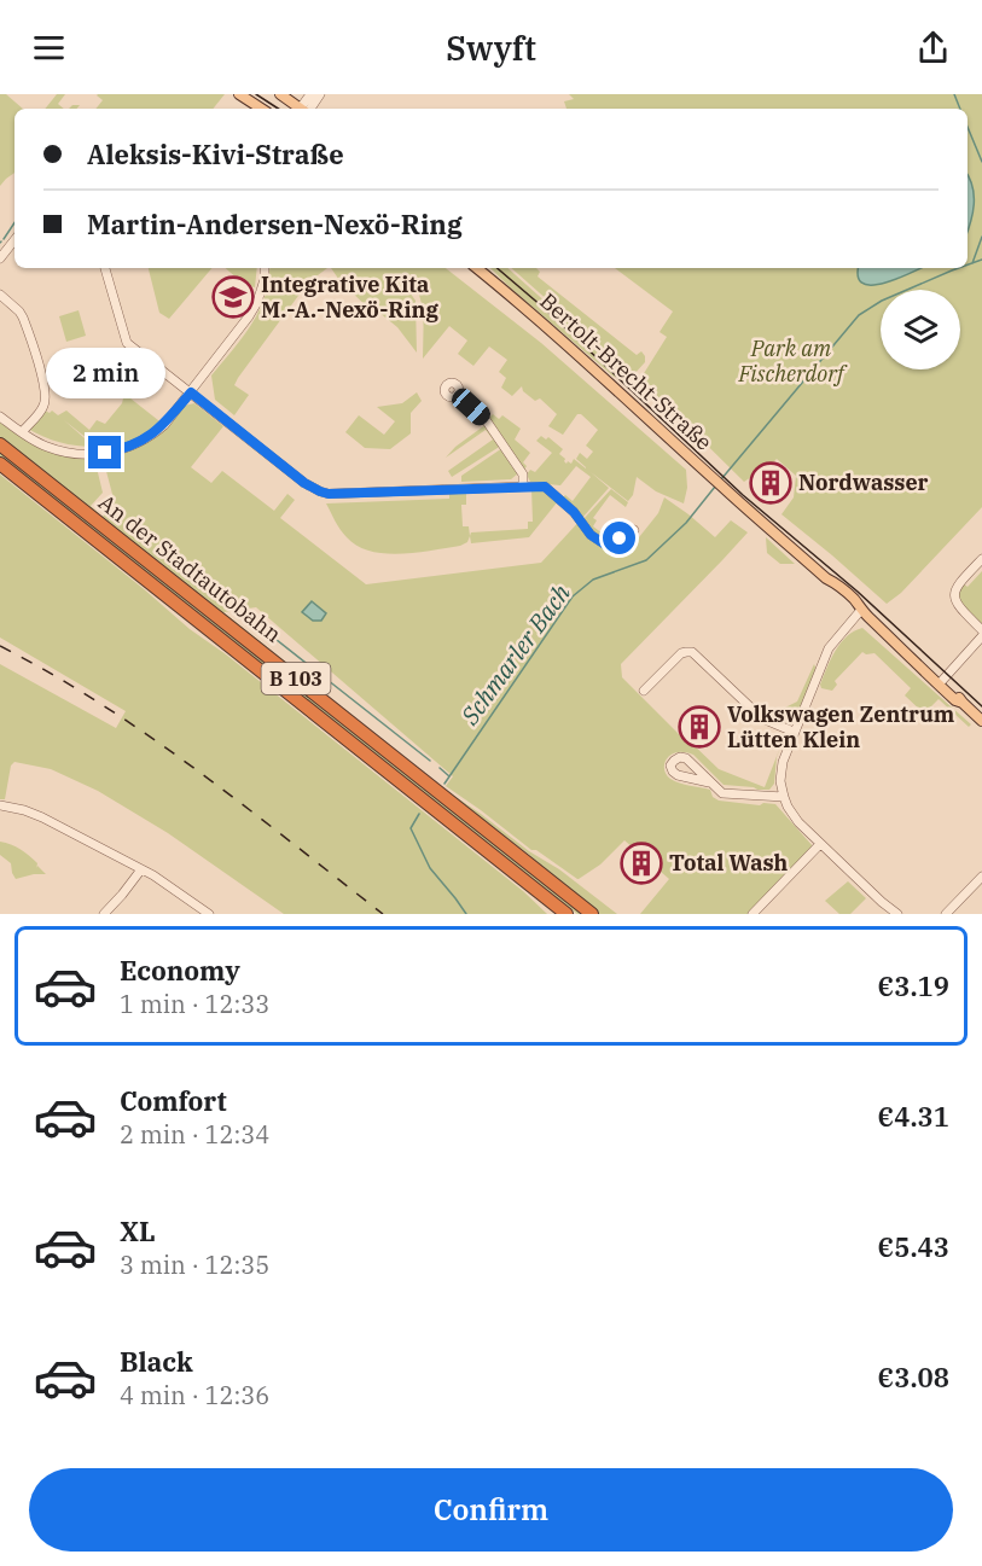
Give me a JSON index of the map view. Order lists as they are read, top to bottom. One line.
{"streets":{"highway":["An der Stadtautobahn","B 103"],"main road":["Bertolt-Brecht-Straße"]},"water":["Schmarler Bach"],"parks":["Park am Fischerdorf"],"places":{"school or university":["Integrative Kita M.-A.-Nexö-Ring"],"building":["Nordwasser","Volkswagen Zentrum Lütten Klein","Total Wash"]},"page":{"header":"Swyft","banner":["Aleksis-Kivi-Straße","Martin-Andersen-Nexö-Ring"],"bubble":"2 min","list":[{"name":"Economy","note":"1 min · 12:33","value":"€3.19"},{"name":"Comfort","note":"2 min · 12:34","value":"€4.31"},{"name":"XL","note":"3 min · 12:35","value":"€5.43"},{"name":"Black","note":"4 min · 12:36","value":"€3.08"}],"buttons":"Confirm"}}
